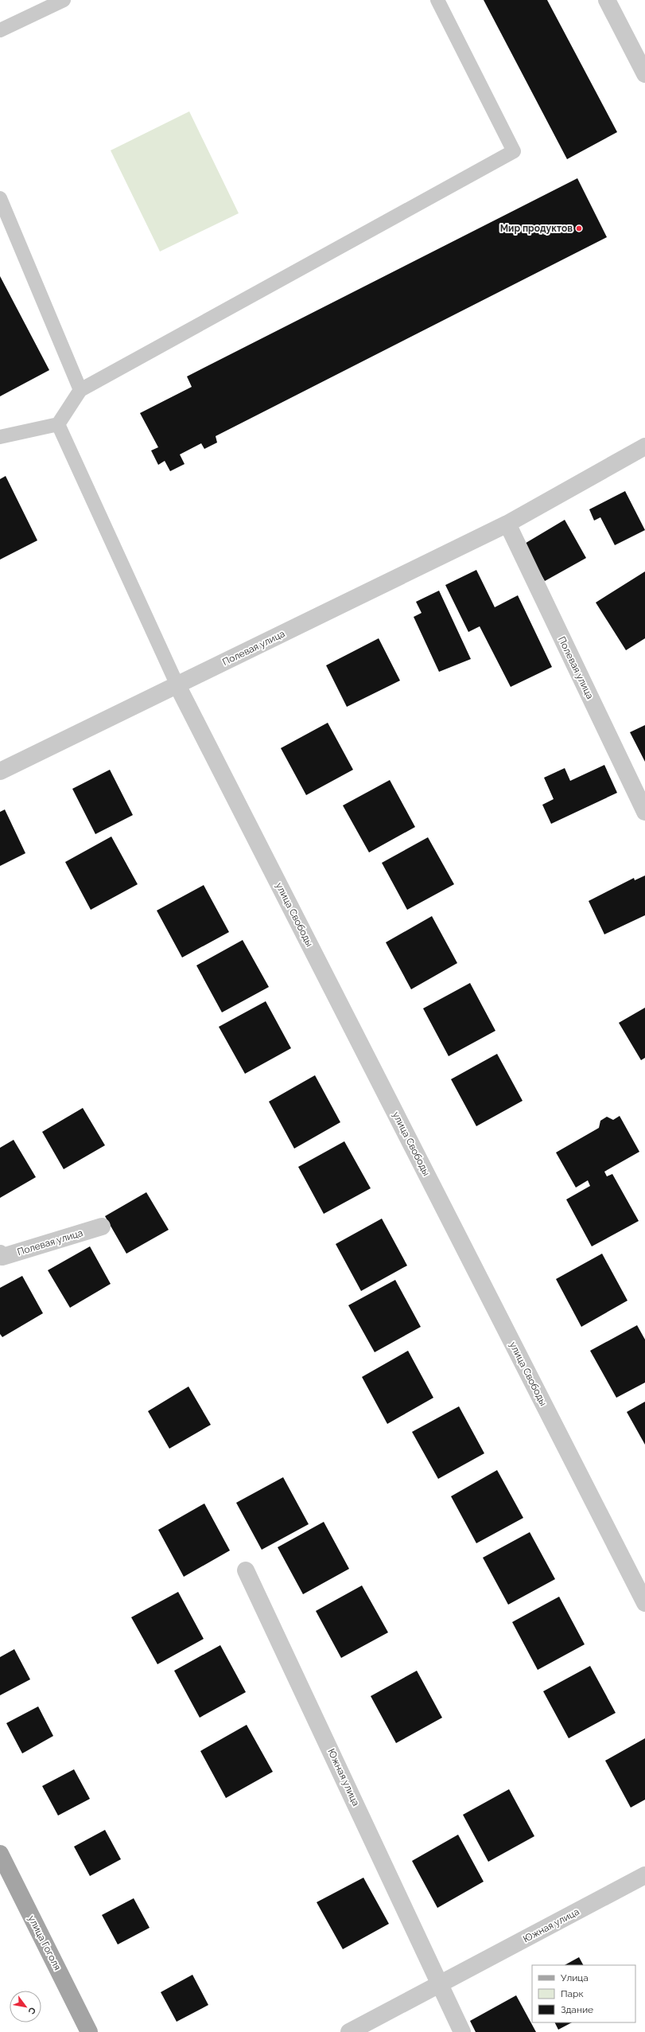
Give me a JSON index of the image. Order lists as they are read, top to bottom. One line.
{"streets":{"main road":["улица Гоголя"],"street":["Полевая улица","улица Свободы","Южная улица"]},"crossings":[["Полевая улица","улица Свободы"]],"places":["Мир продуктов"],"legend":["Улица","Парк","Здание"],"north":"bottom right"}
